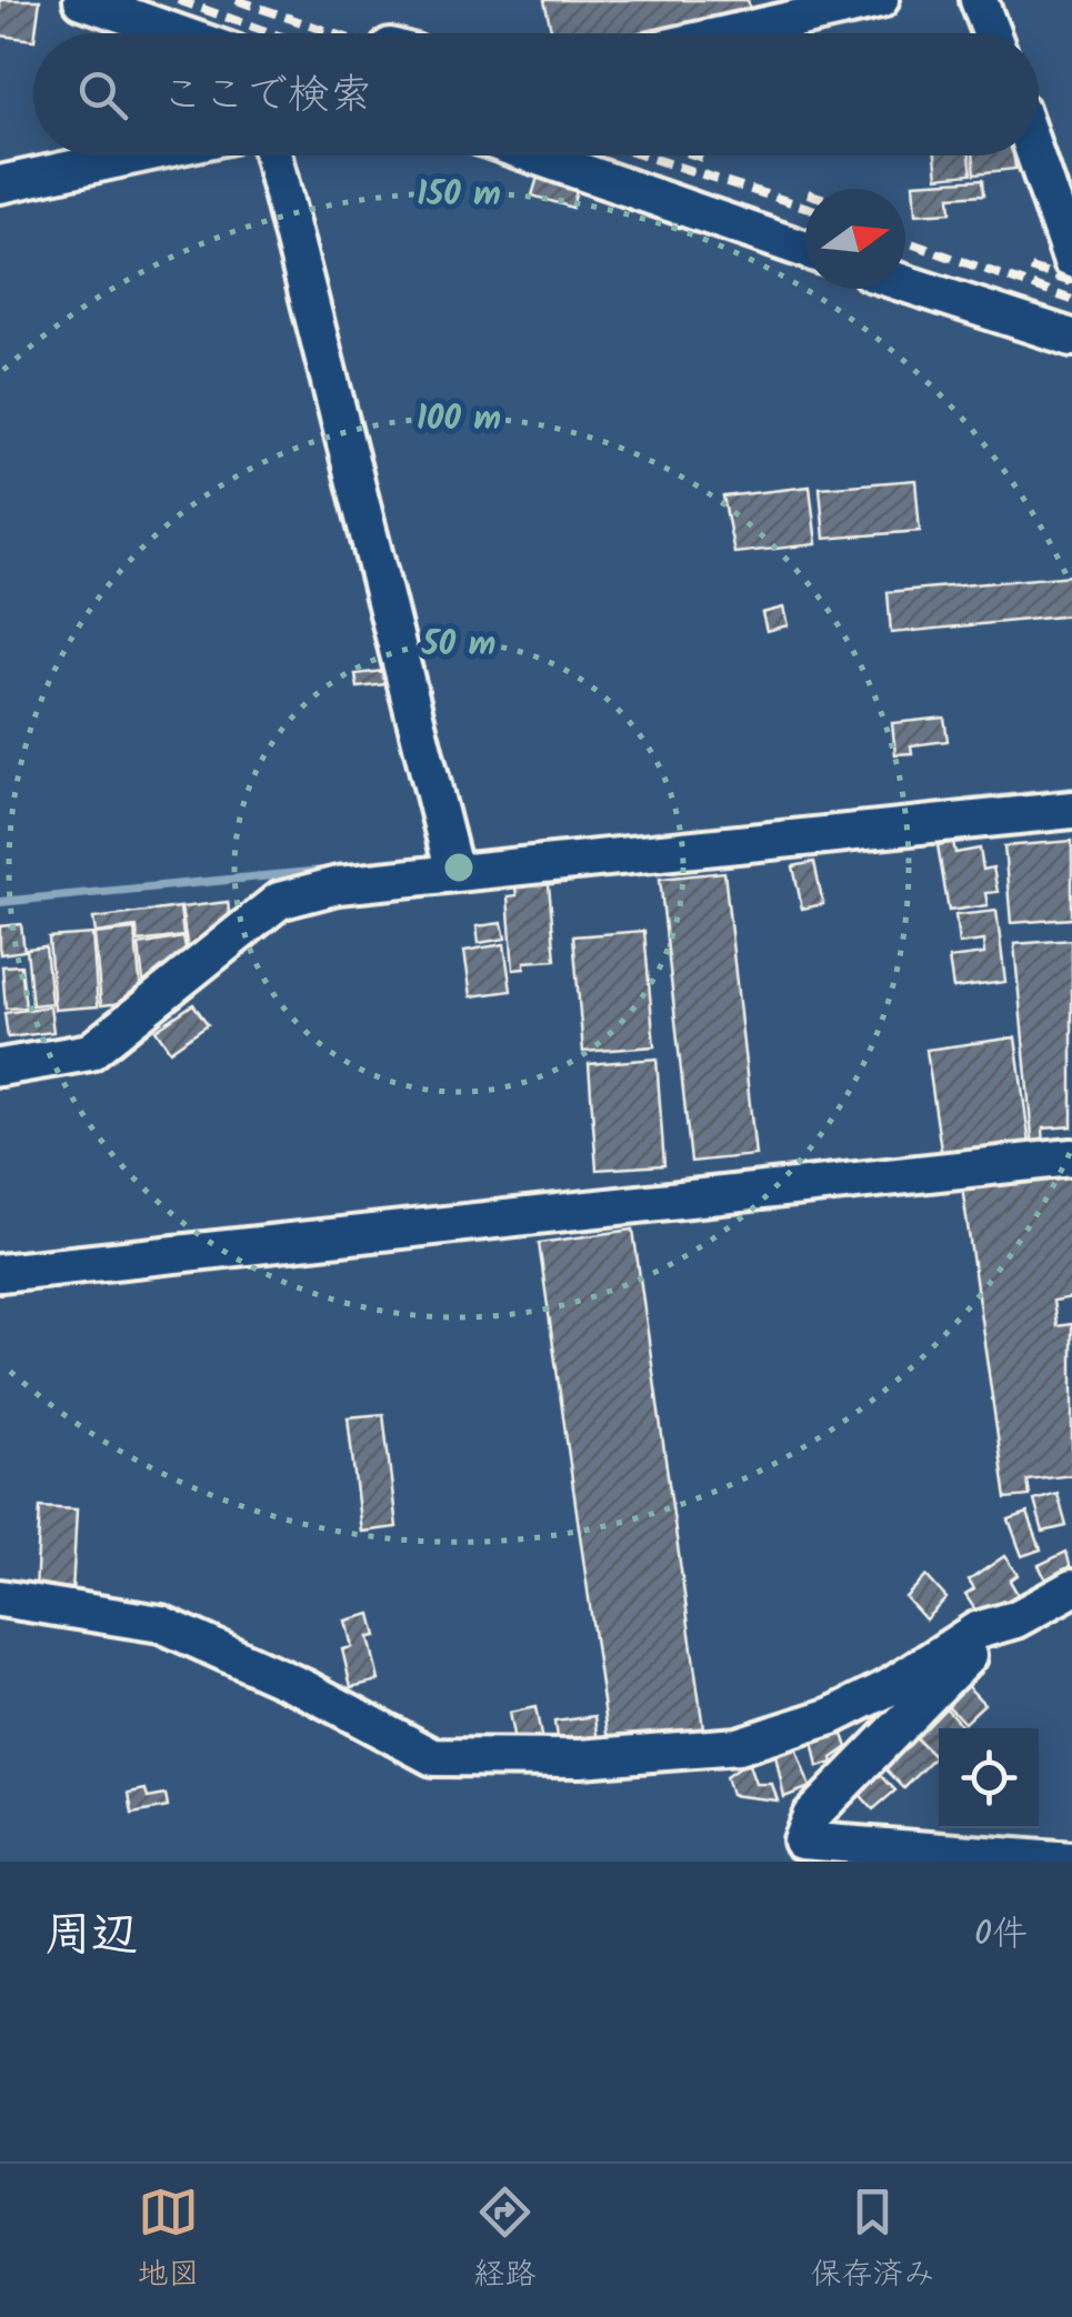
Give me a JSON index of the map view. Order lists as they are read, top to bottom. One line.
{"north":"right","page":{"search":"ここで検索","heading":["周辺","0件"],"nav":["地図","経路","保存済み"]},"rings":["150 m","100 m","50 m"]}
